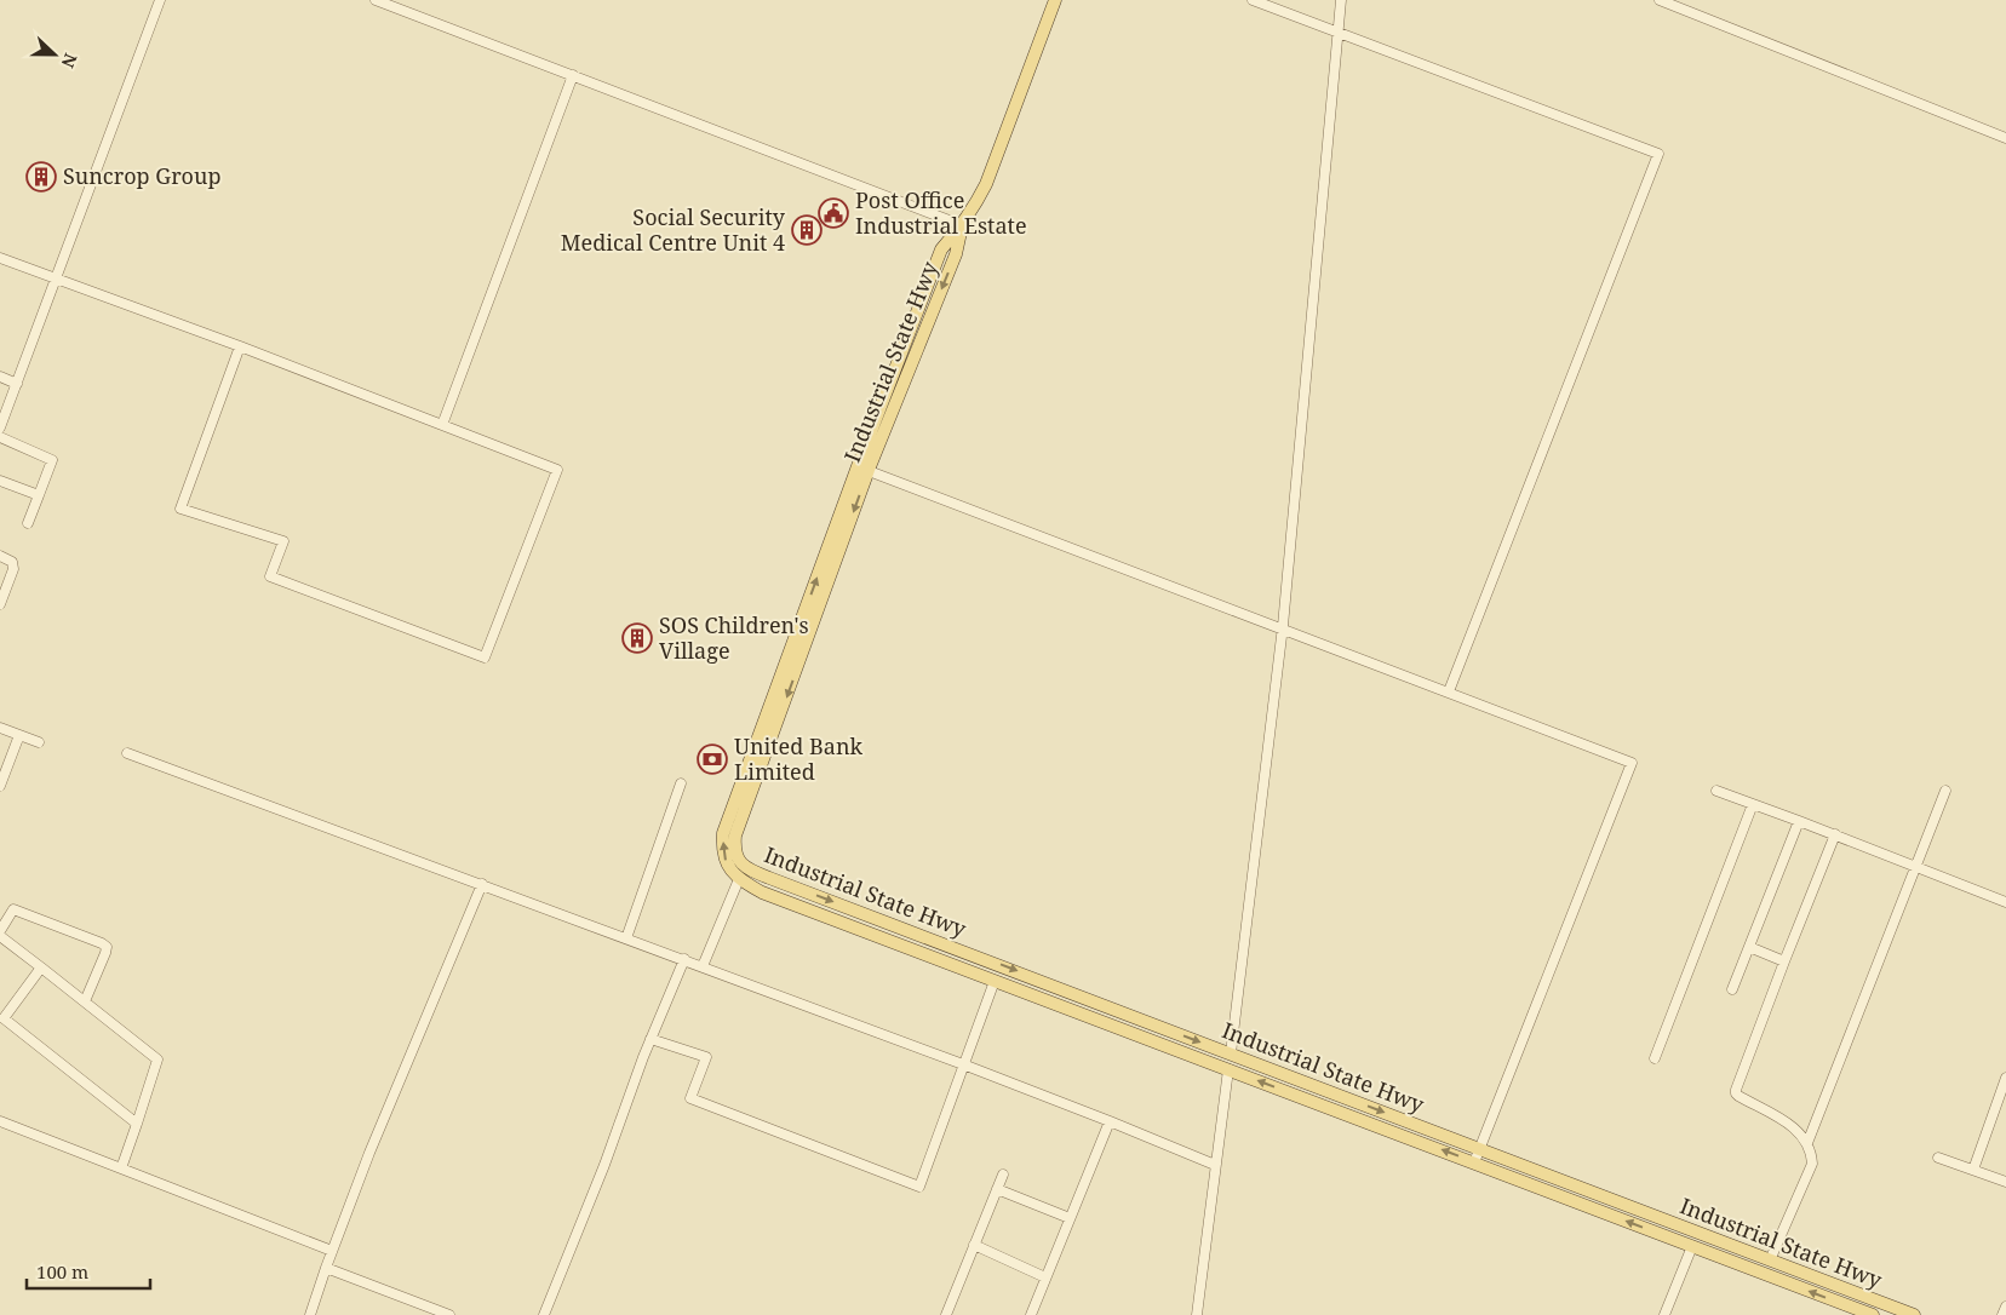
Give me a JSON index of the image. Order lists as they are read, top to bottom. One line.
{"streets":{"main road":["Industrial State Hwy"]},"places":{"building":["Suncrop Group","Social Security Medical Centre Unit 4","SOS Children's Village"],"public building":["Post Office Industrial Estate"],"bank":["United Bank Limited"]},"scale_bar":"100 m","north":"right"}
